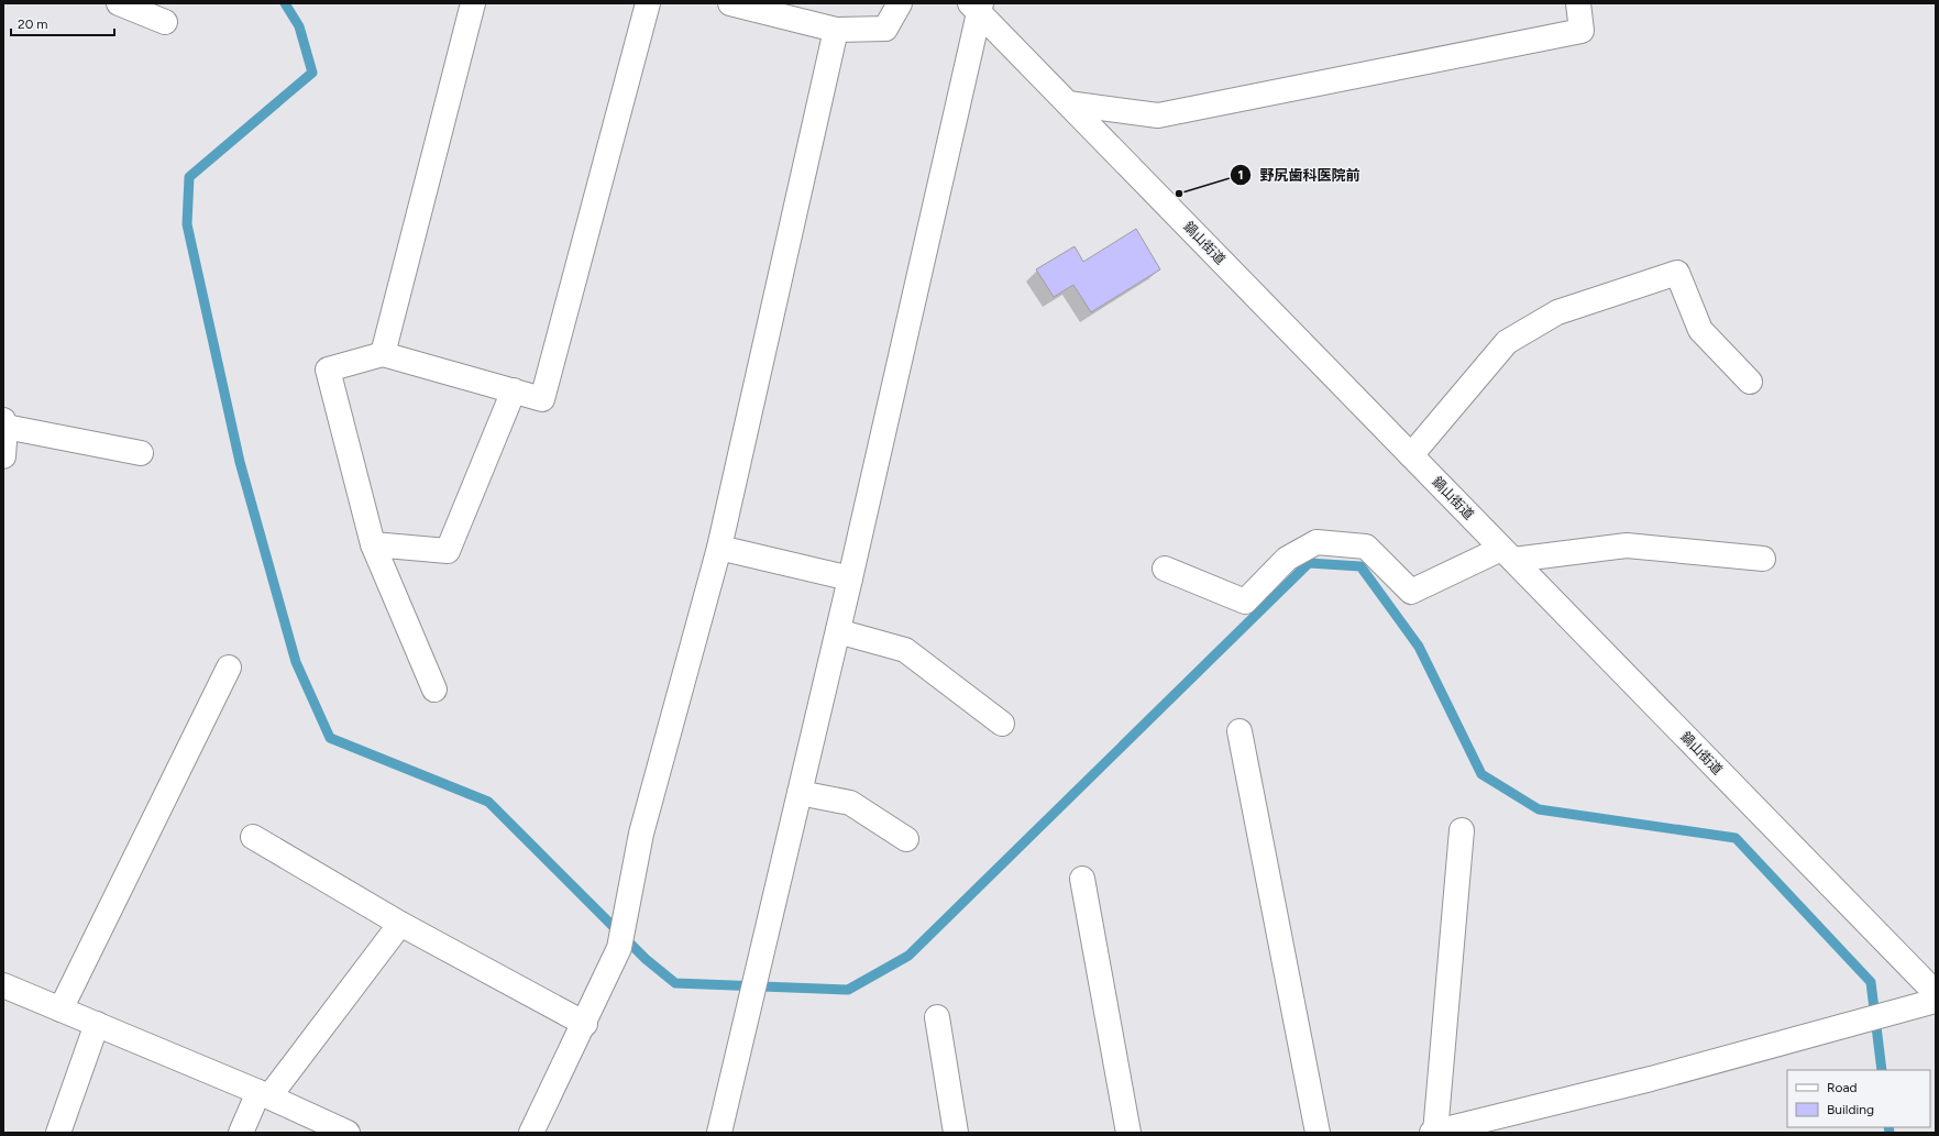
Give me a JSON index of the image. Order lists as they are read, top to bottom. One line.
{"streets":{"street":["鍋山街道"]},"places":["野尻歯科医院前"],"legend":["Road","Building"],"scale_bar":"20 m"}
